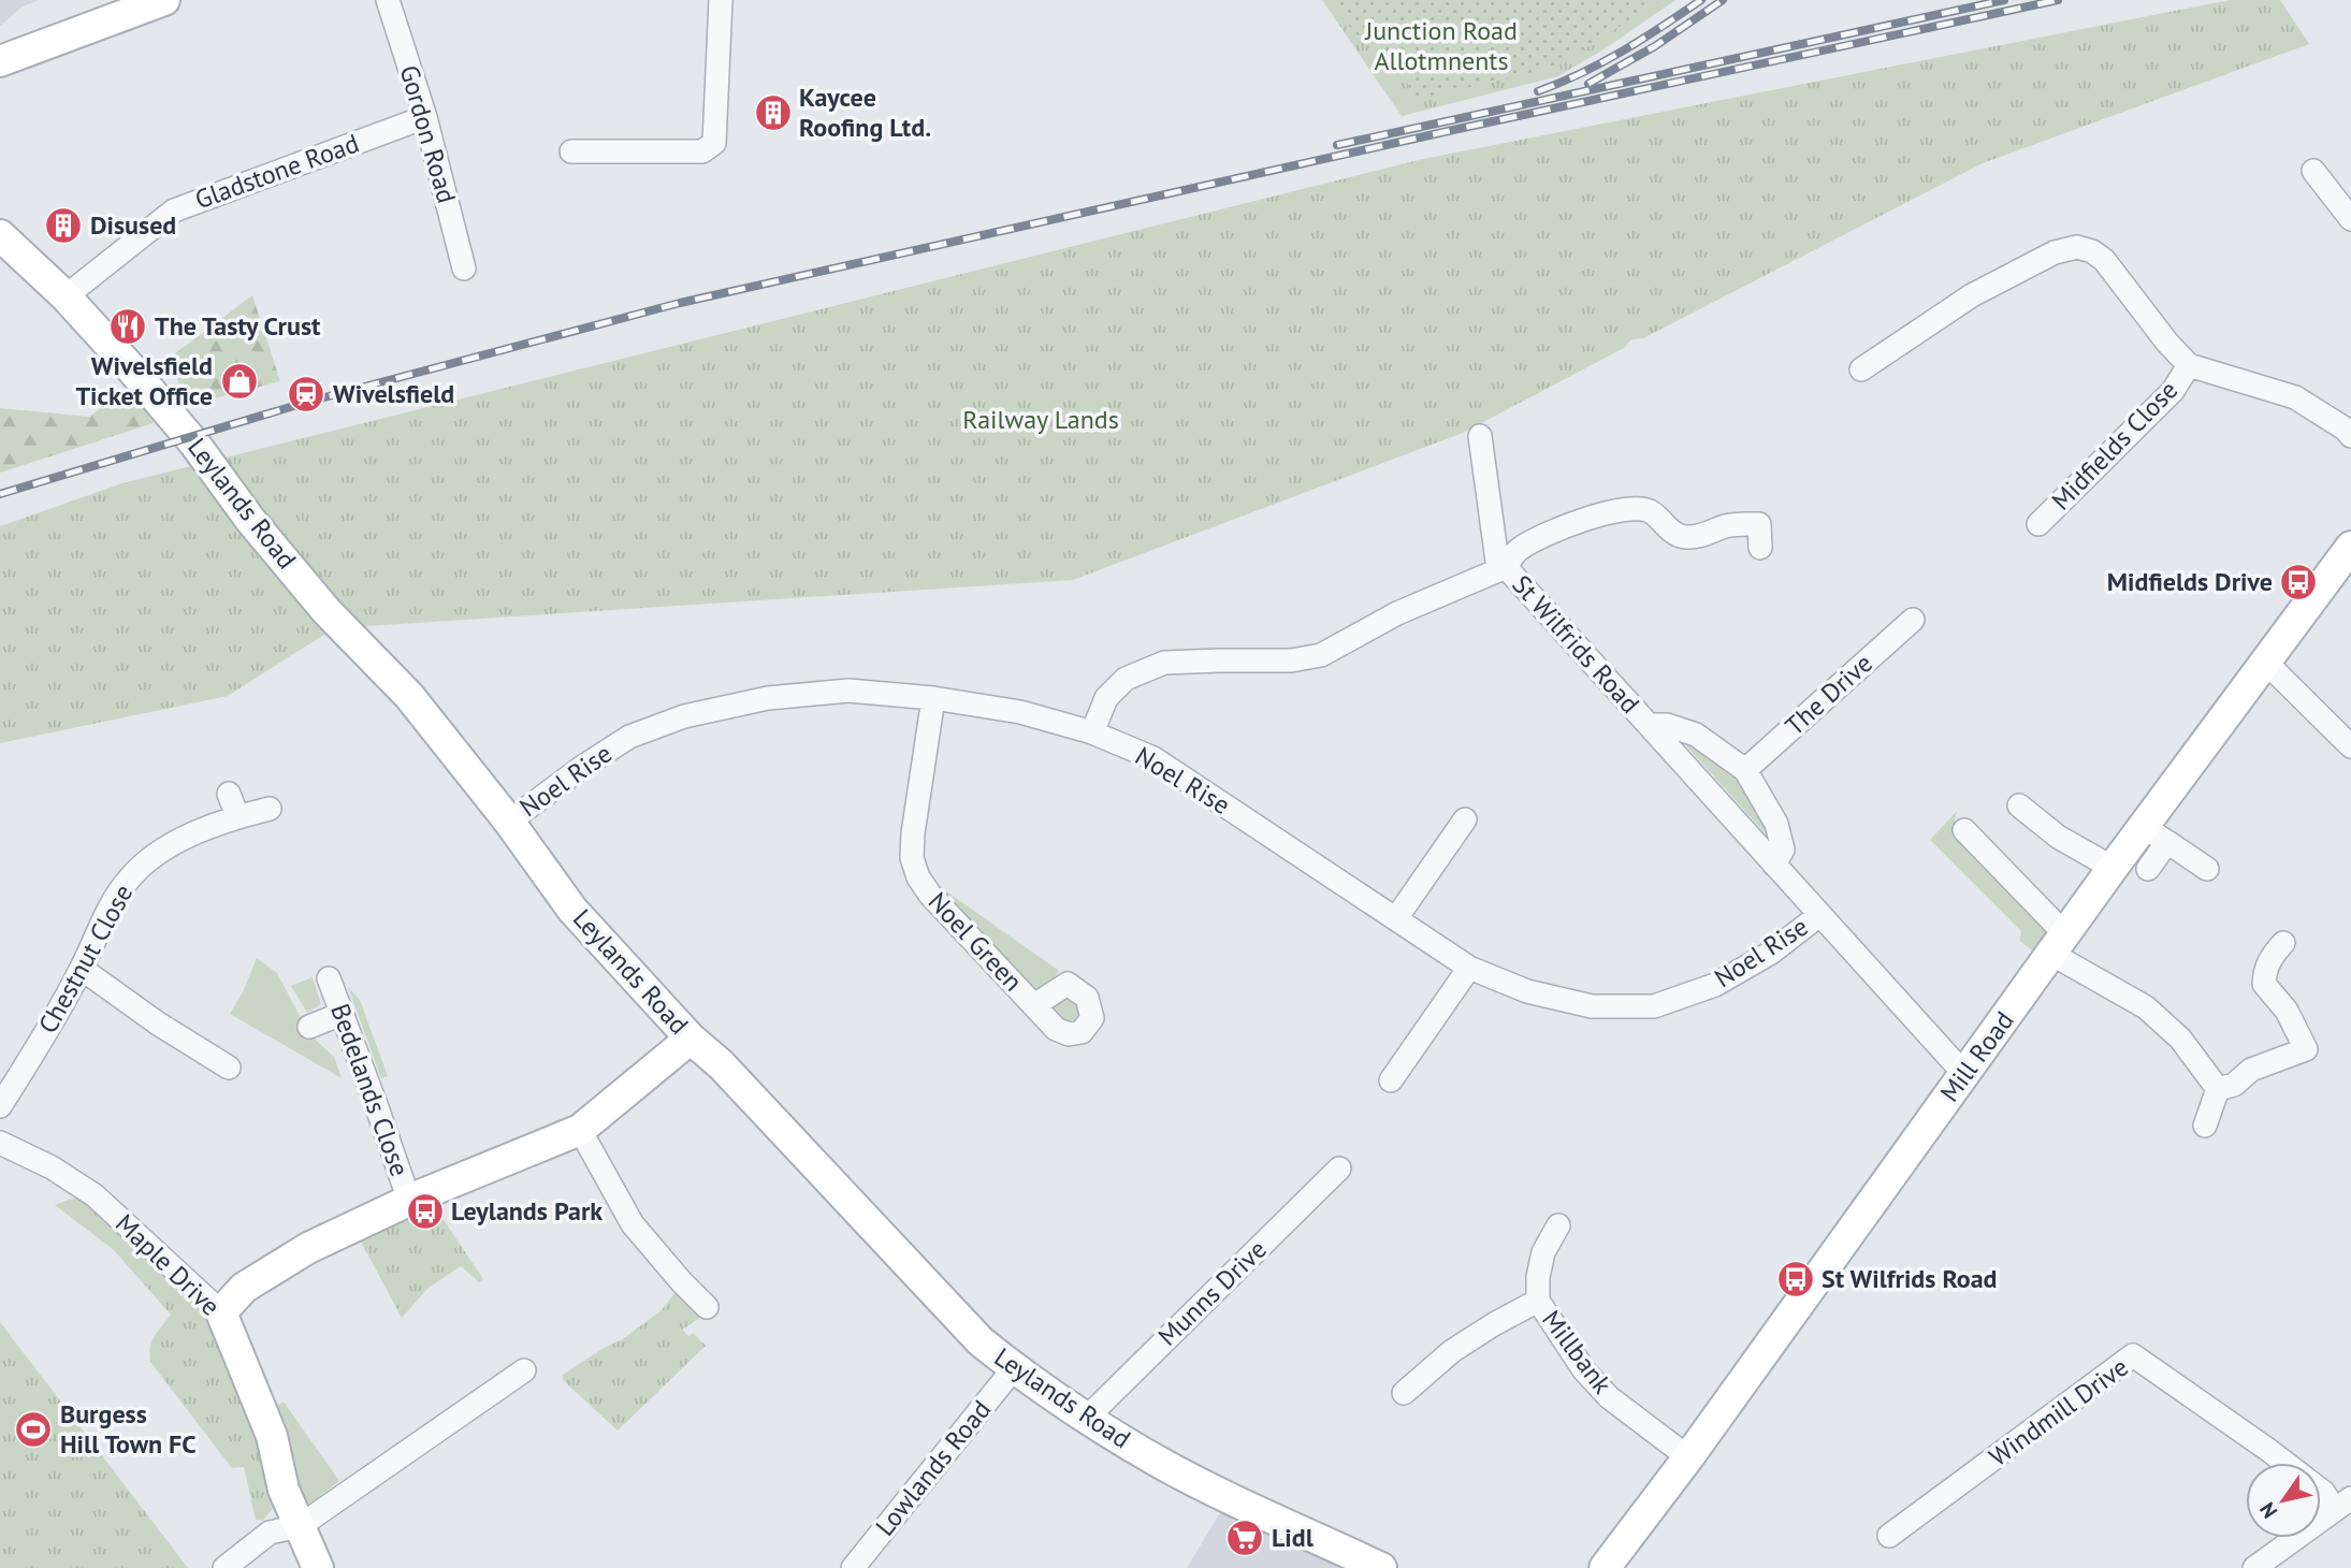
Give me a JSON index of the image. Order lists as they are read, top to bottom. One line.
{"streets":{"street":["Gordon Road","Gladstone Road","Midfields Close","Leylands Road","St Wilfrids Road","The Drive","Noel Rise","Noel Green","Chestnut Close","Mill Road","Bedelands Close","Maple Drive","Munns Drive","Millbank","Windmill Drive","Lowlands Road"]},"crossings":[["Gordon Road","Gladstone Road"],["Gladstone Road","Leylands Road"],["Leylands Road","Noel Rise"],["Leylands Road","Munns Drive"],["Leylands Road","Lowlands Road"],["St Wilfrids Road","The Drive"],["St Wilfrids Road","Noel Rise"],["St Wilfrids Road","Mill Road"],["Noel Rise","Noel Green"],["Mill Road","Millbank"]],"parks":["Junction Road Allotmnents","Railway Lands"],"places":{"building":["Kaycee Roofing Ltd.","Disused"],"restaurant":["The Tasty Crust"],"shop":["Wivelsfield Ticket Office"],"station":["Wivelsfield"],"bus stop":["Midfields Drive","Leylands Park","St Wilfrids Road"],"sports":["Burgess Hill Town FC"],"supermarket":["Lidl"]},"north":"bottom left"}
